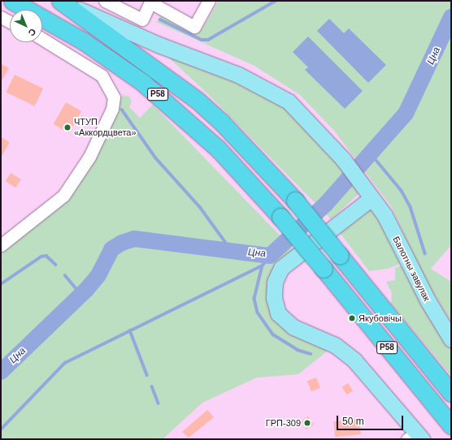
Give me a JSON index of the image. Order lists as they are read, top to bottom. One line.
{"streets":{"highway":["Р58"],"main road":["Балотны завулак"]},"crossings":[["Р58","Балотны завулак"]],"water":["Цна"],"places":["ЧТУП «Аккордцвета»","Якубовічы","ГРП-309"],"scale_bar":"50 m","north":"bottom right"}
